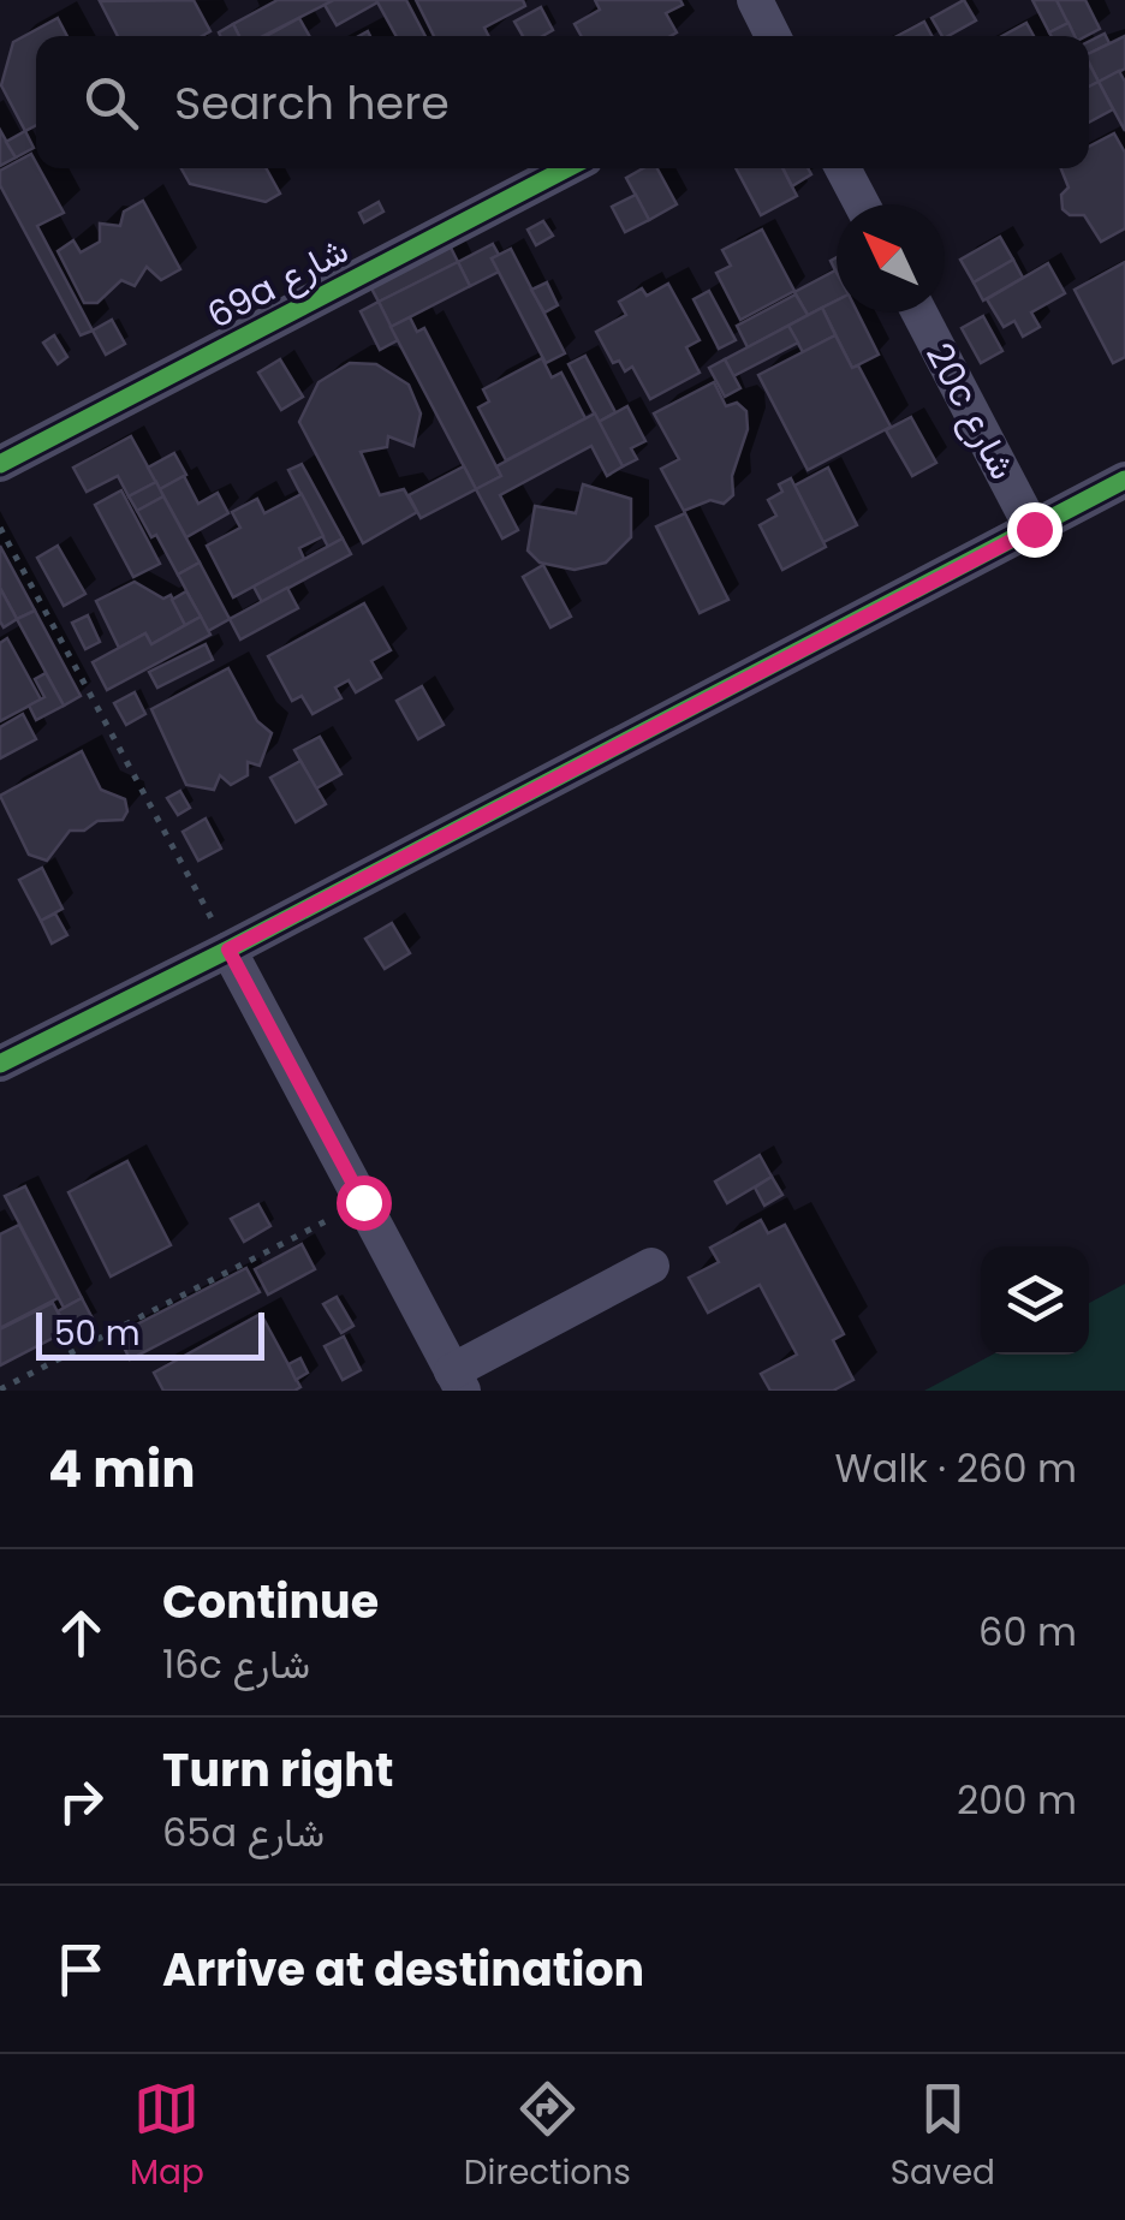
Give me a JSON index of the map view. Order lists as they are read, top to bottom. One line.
{"streets":{"street":["69a شارع","20c شارع"]},"scale_bar":"50 m","north":"top left","page":{"search":"Search here","scale":"50 m","heading":["4 min","Walk · 260 m"],"list":[["Continue","16c شارع","60 m"],["Turn right","65a شارع","200 m"],"Arrive at destination"],"nav":["Map","Directions","Saved"]}}
